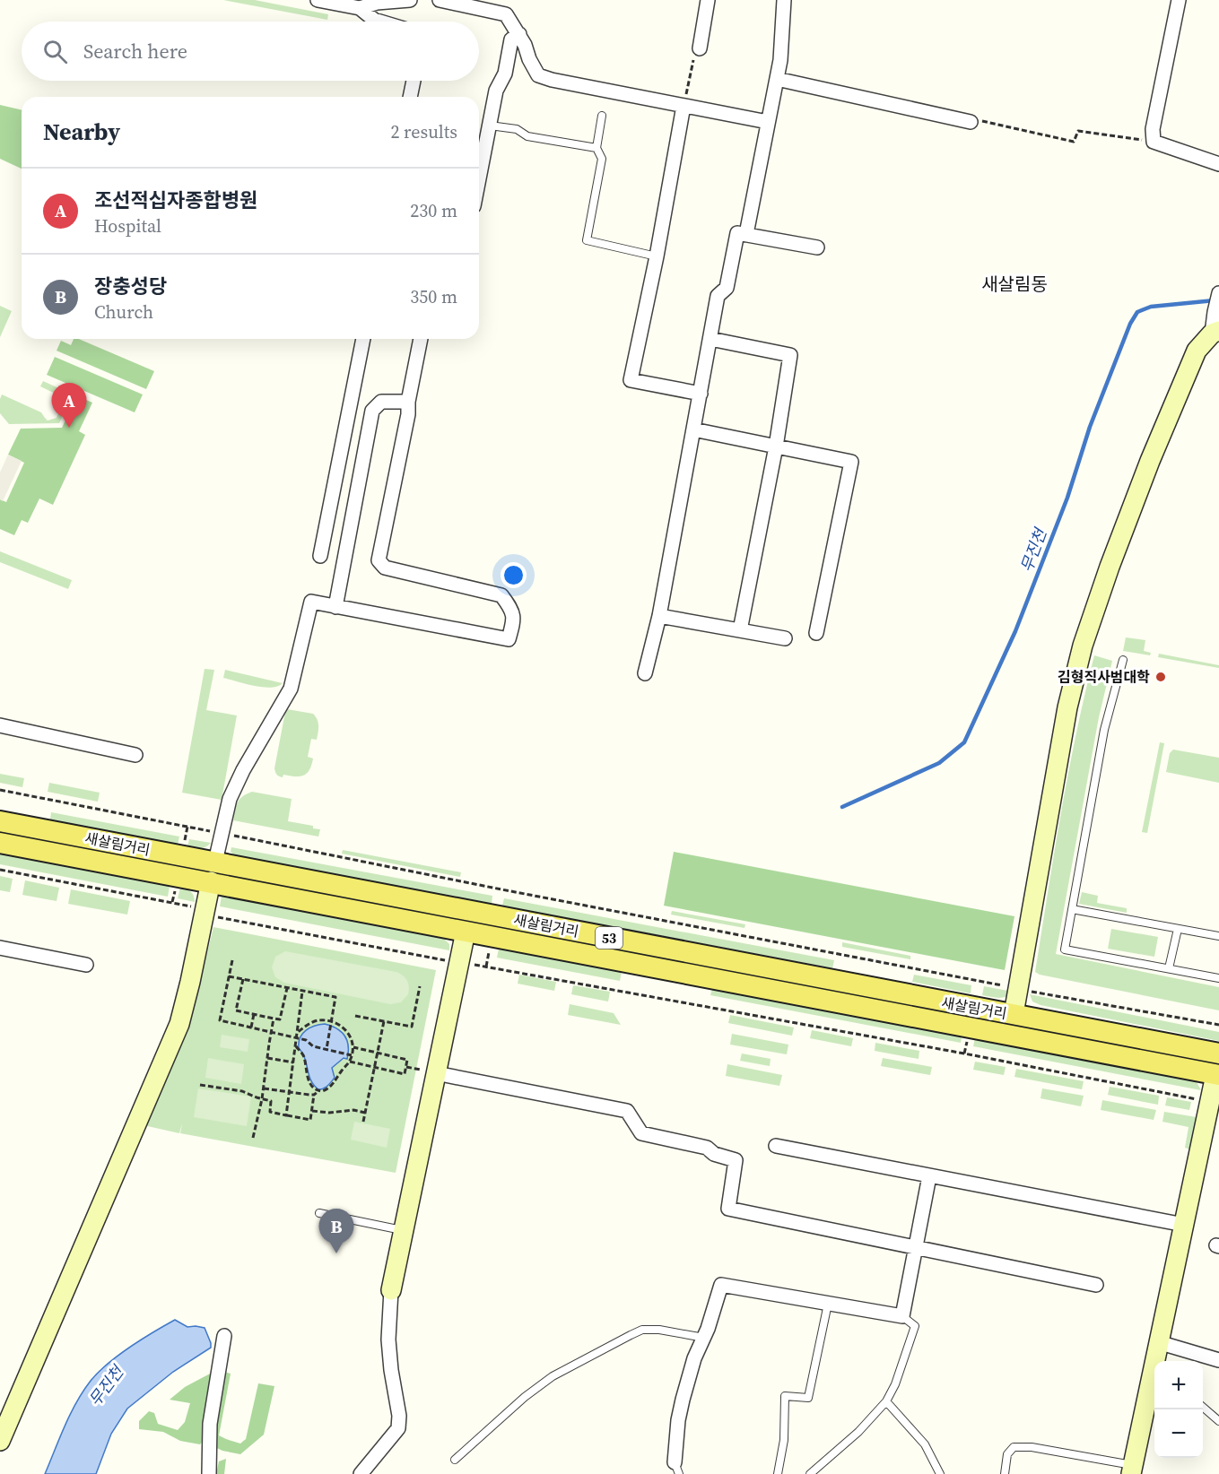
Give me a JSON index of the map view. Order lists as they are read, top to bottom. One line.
{"streets":{"main road":["새살림거리","53"]},"districts":["새살림동"],"water":["무진천"],"places":["김형직사범대학"],"page":{"search":"Search here","heading":["Nearby","2 results"],"list":[{"mark":"A","name":"조선적십자종합병원","note":"Hospital","value":"230 m"},{"mark":"B","name":"장충성당","note":"Church","value":"350 m"}],"pins":["A","B"],"map_buttons":["+","−"]}}
